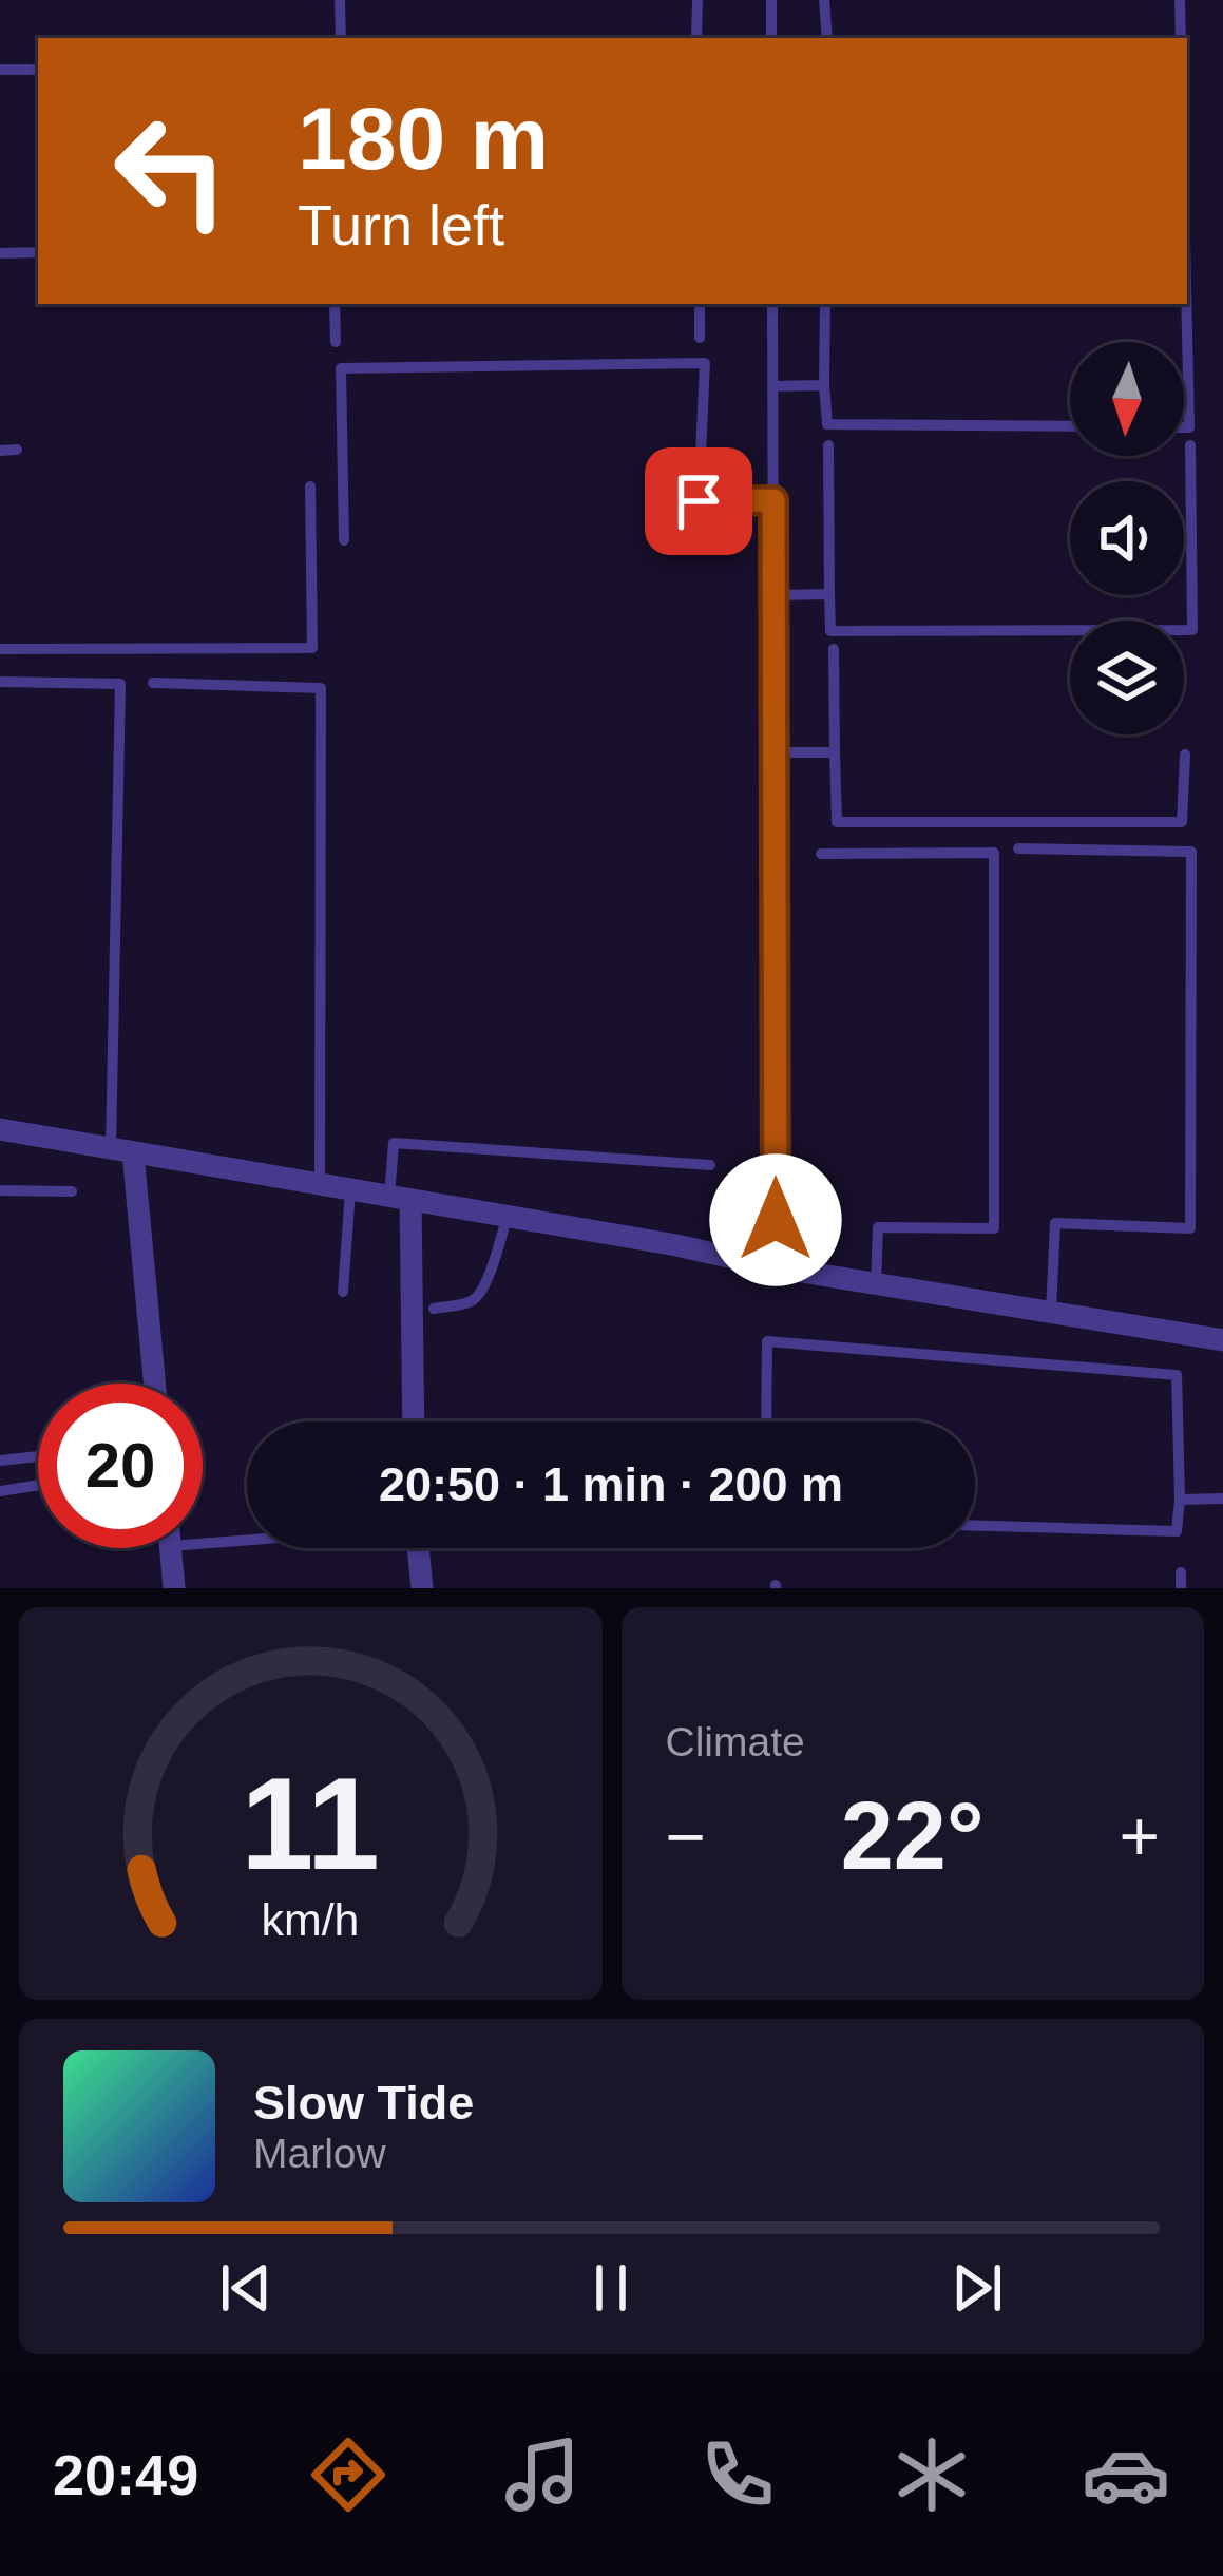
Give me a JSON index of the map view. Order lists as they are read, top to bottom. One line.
{"north":"bottom","page":{"turn":["180 m","Turn left"],"limit":"20","trip":"20:50 · 1 min · 200 m","tile":"Climate","heat":["−","22°","+"],"song":["Slow Tide","Marlow"],"tabs":"20:49","gauge":["11","km/h"]}}
